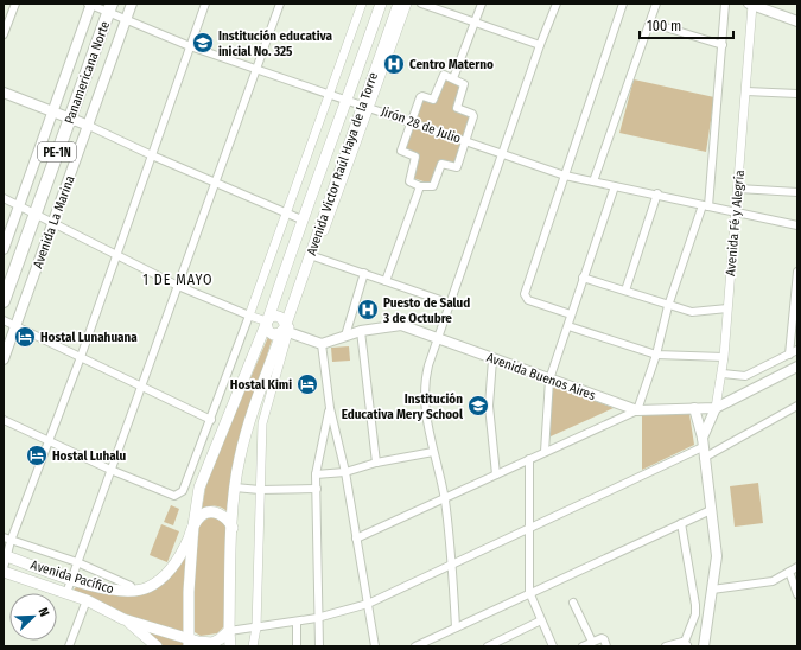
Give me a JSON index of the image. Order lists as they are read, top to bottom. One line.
{"streets":{"highway":["Panamericana Norte","PE-1N"],"main road":["Avenida Victor Raúl Haya de la Torre","Avenida La Marina","Avenida Fé y Alegría","Avenida Buenos Aires","Avenida Pacífico"],"street":["Jirón 28 de Julio"]},"crossings":[["Panamericana Norte","Jirón 28 de Julio"],["Jirón 28 de Julio","Avenida Victor Raúl Haya de la Torre"],["Jirón 28 de Julio","Avenida La Marina"],["Jirón 28 de Julio","Avenida Fé y Alegría"],["Avenida Victor Raúl Haya de la Torre","Avenida Pacífico"],["Avenida Fé y Alegría","Avenida Buenos Aires"]],"districts":["1 DE MAYO"],"places":{"school or university":["Institución educativa inicial No. 325","Institución Educativa Mery School"],"hospital":["Centro Materno","Puesto de Salud 3 de Octubre"],"hotel":["Hostal Lunahuana","Hostal Kimi","Hostal Luhalu"]},"scale_bar":"100 m","north":"top right"}
